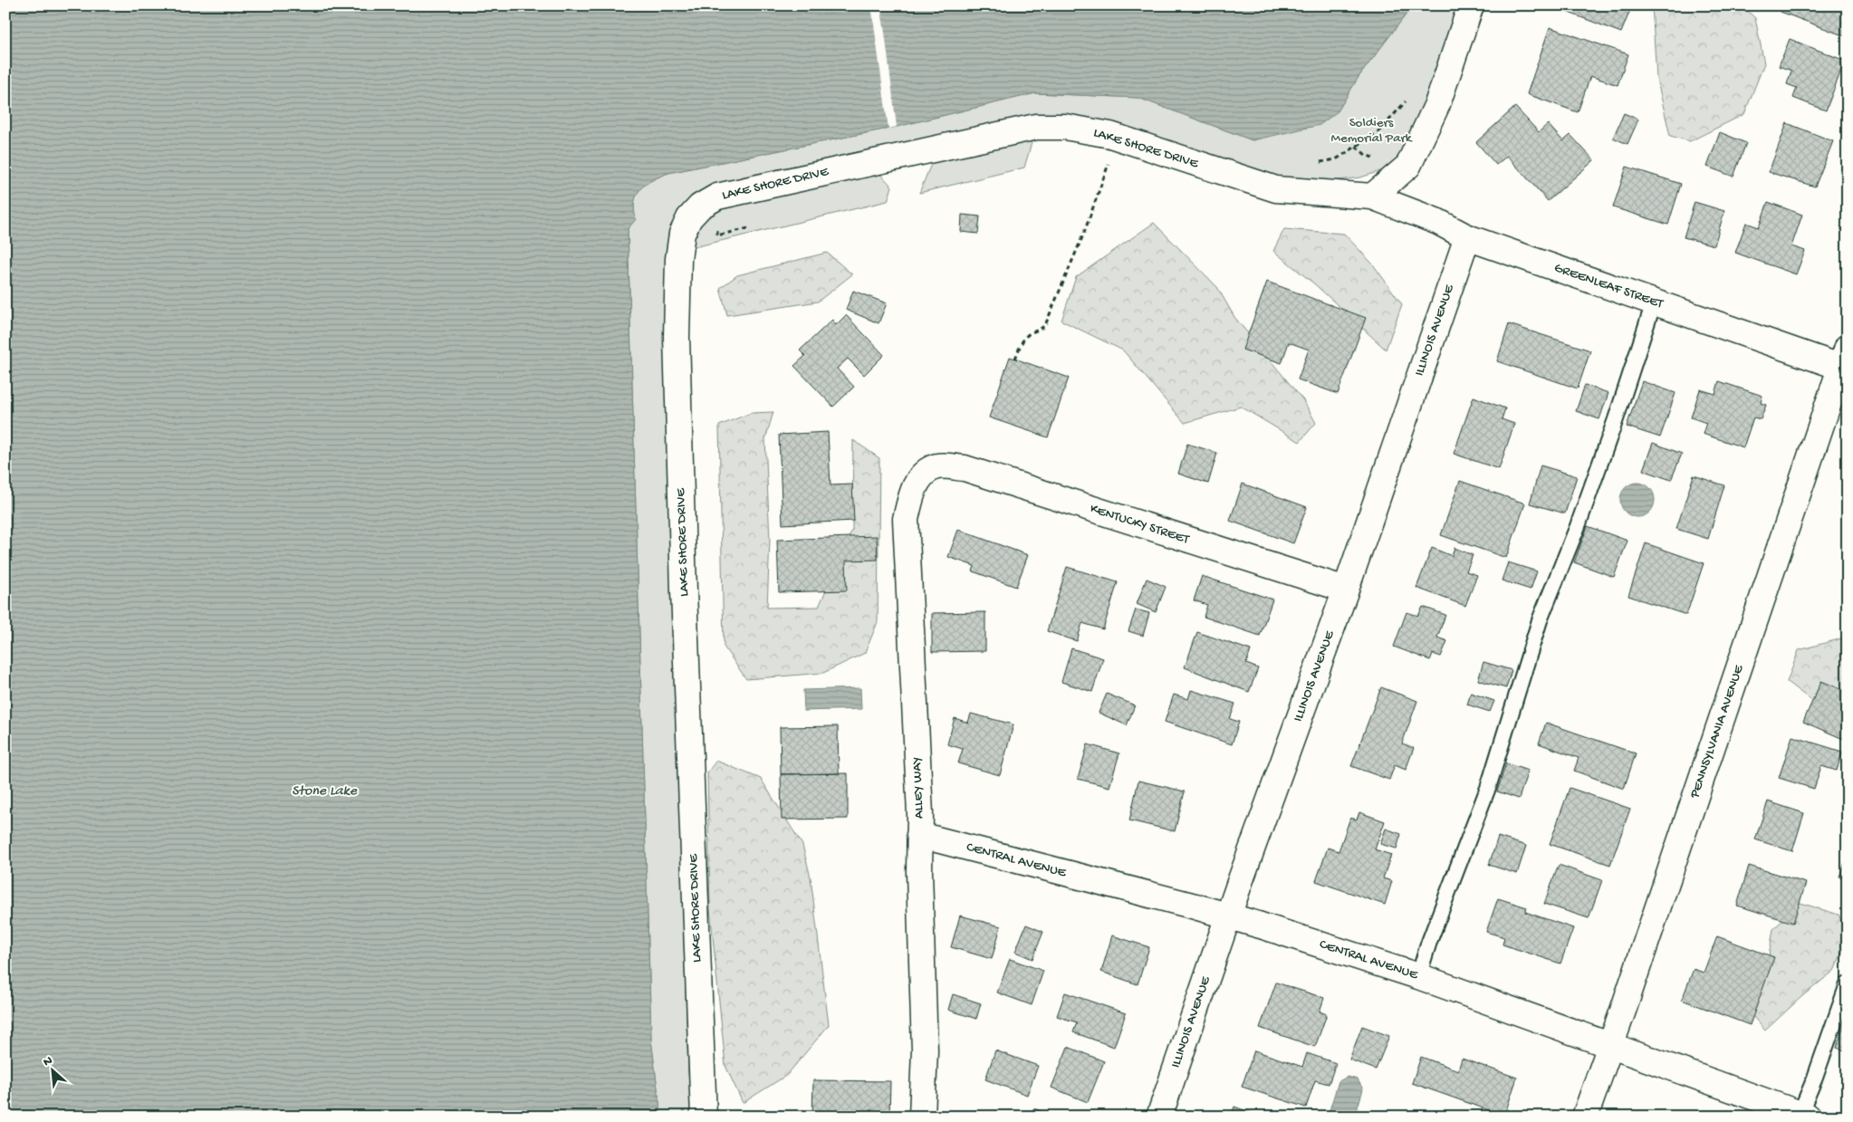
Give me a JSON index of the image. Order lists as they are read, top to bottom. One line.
{"streets":{"street":["LAKE SHORE DRIVE","GREENLEAF STREET","ILLINOIS AVENUE","KENTUCKY STREET","PENNSYLVANIA AVENUE","ALLEY WAY","CENTRAL AVENUE"]},"crossings":[["LAKE SHORE DRIVE","GREENLEAF STREET"],["GREENLEAF STREET","ILLINOIS AVENUE"],["GREENLEAF STREET","PENNSYLVANIA AVENUE"],["ILLINOIS AVENUE","KENTUCKY STREET"],["ILLINOIS AVENUE","CENTRAL AVENUE"],["KENTUCKY STREET","ALLEY WAY"],["PENNSYLVANIA AVENUE","CENTRAL AVENUE"],["ALLEY WAY","CENTRAL AVENUE"]],"water":["Stone Lake"],"parks":["Soldiers Memorial Park"],"north":"top left"}
